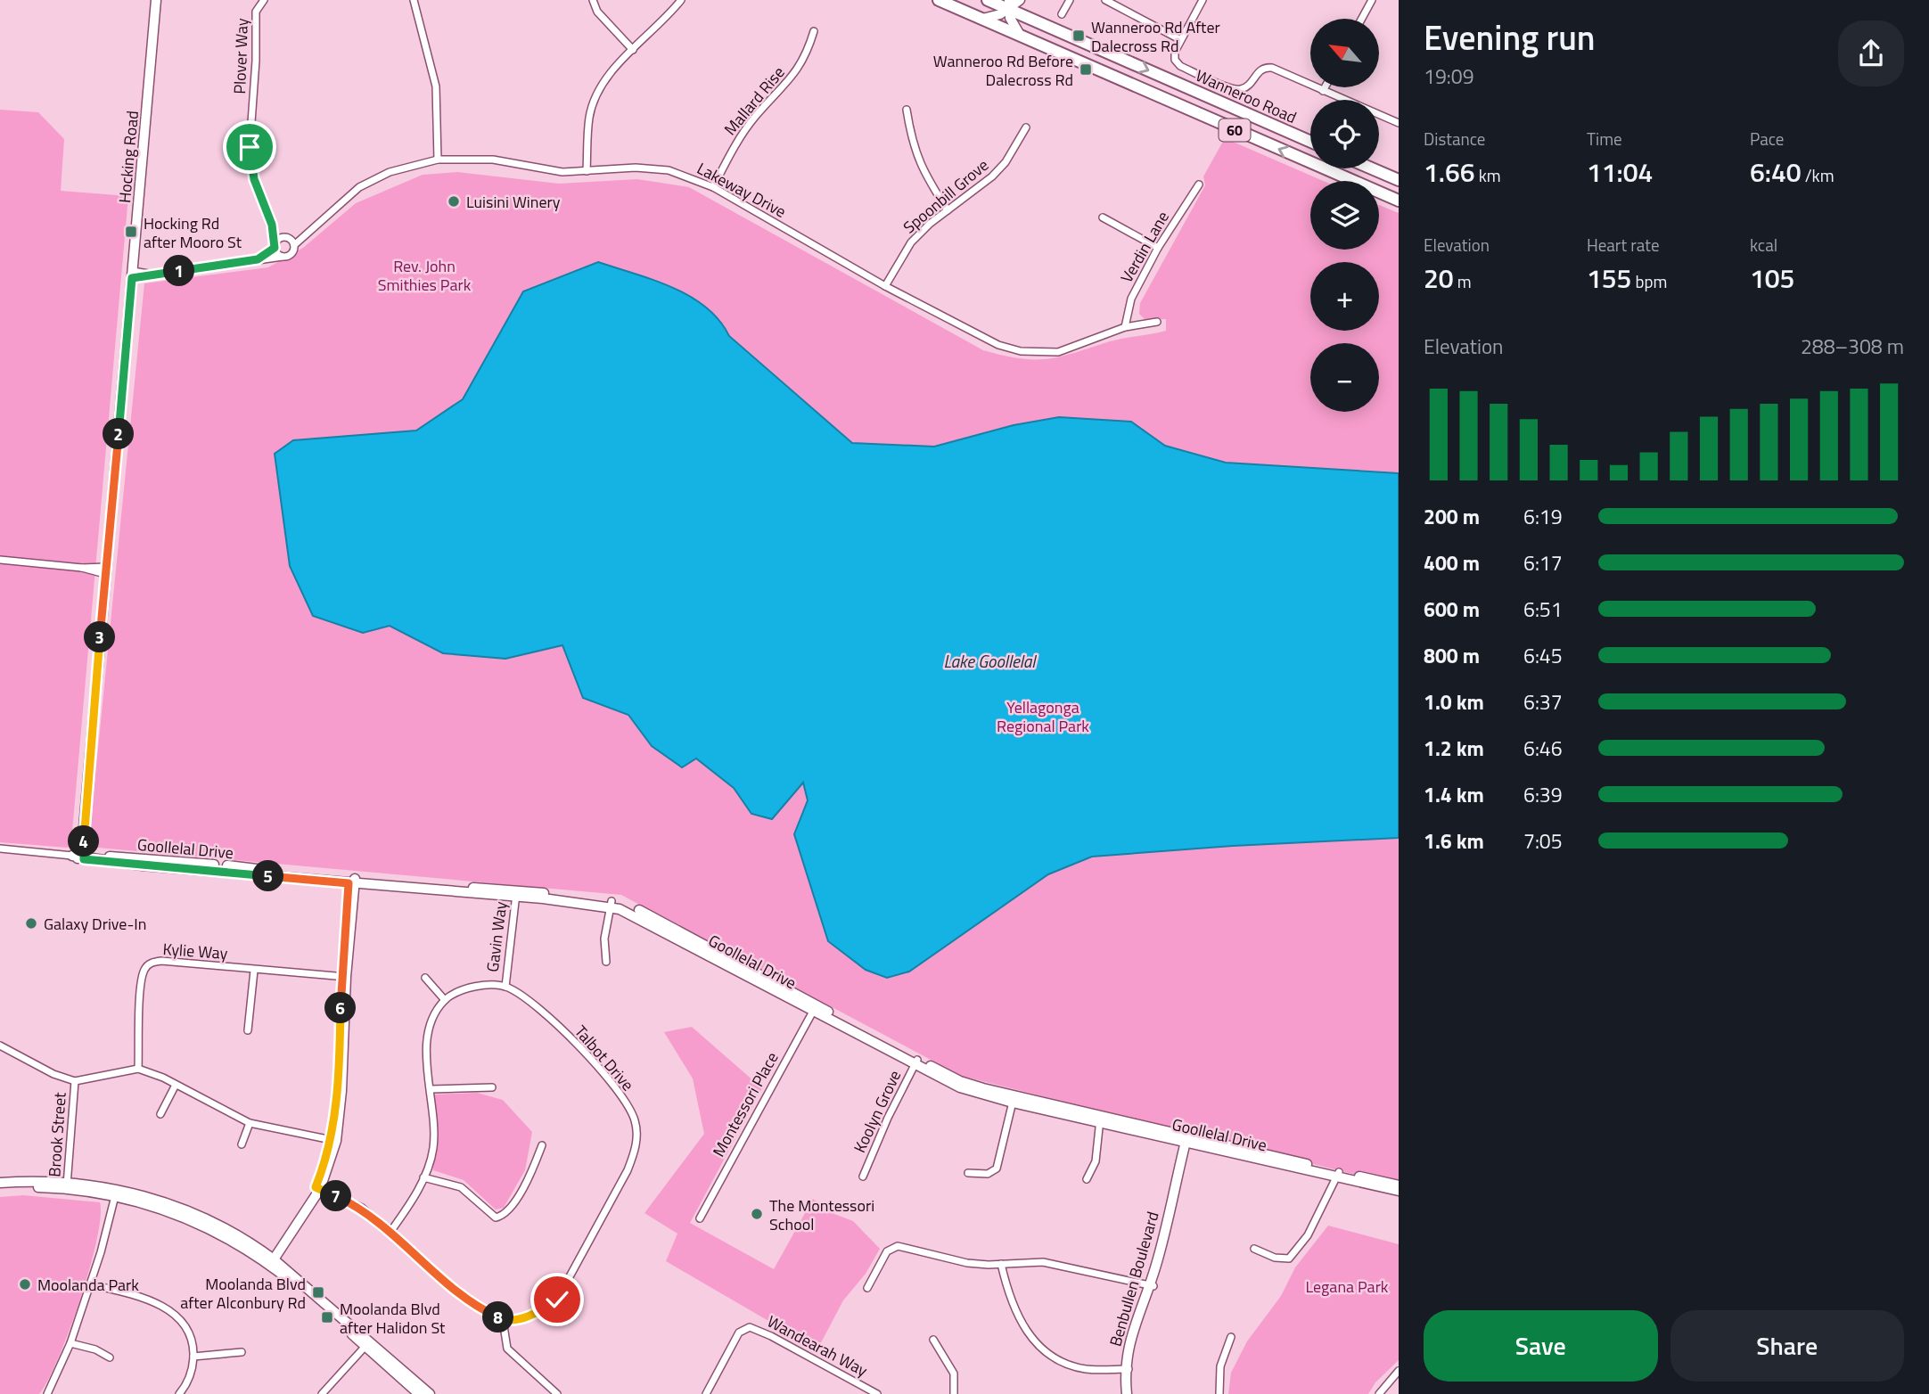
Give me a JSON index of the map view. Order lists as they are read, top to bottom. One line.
{"streets":{"highway":["Wanneroo Road","60"],"street":["Plover Way","Mallard Rise","Hocking Road","Lakeway Drive","Spoonbill Grove","Verdin Lane","Goollelal Drive","Gavin Way","Kylie Way","Talbot Drive","Montessori Place","Koolyn Grove","Brook Street","Benbullen Boulevard","Wandearah Way"]},"crossings":[["Plover Way","Lakeway Drive"],["Mallard Rise","Lakeway Drive"],["Hocking Road","Goollelal Drive"],["Lakeway Drive","Spoonbill Grove"],["Lakeway Drive","Verdin Lane"],["Goollelal Drive","Gavin Way"],["Goollelal Drive","Montessori Place"],["Goollelal Drive","Koolyn Grove"],["Goollelal Drive","Benbullen Boulevard"],["Gavin Way","Talbot Drive"]],"water":["Lake Goollelal"],"parks":["Rev. John Smithies Park","Yellagonga Regional Park","Legana Park"],"places":{"transit":["Wanneroo Rd After Dalecross Rd","Wanneroo Rd Before Dalecross Rd","Hocking Rd after Mooro St","Moolanda Blvd after Alconbury Rd","Moolanda Blvd after Halidon St"],"other":["Luisini Winery","Galaxy Drive-In","The Montessori School","Moolanda Park"]},"north":"top left","page":{"heading":["Evening run","19:09"],"map_buttons":["+","−"],"stats":[["Distance","1.66 km"],["Time","11:04"],["Pace","6:40 /km"],["Elevation","20 m"],["Heart rate","155 bpm"],["kcal","105"]],"pins":["1","2","3","4","5","6","7","8"],"chart":["Elevation","288–308 m"],"list":[{"name":"200 m","note":"6:19"},{"name":"400 m","note":"6:17"},{"name":"600 m","note":"6:51"},{"name":"800 m","note":"6:45"},{"name":"1.0 km","note":"6:37"},{"name":"1.2 km","note":"6:46"},{"name":"1.4 km","note":"6:39"},{"name":"1.6 km","note":"7:05"}],"buttons":["Save","Share"]}}
